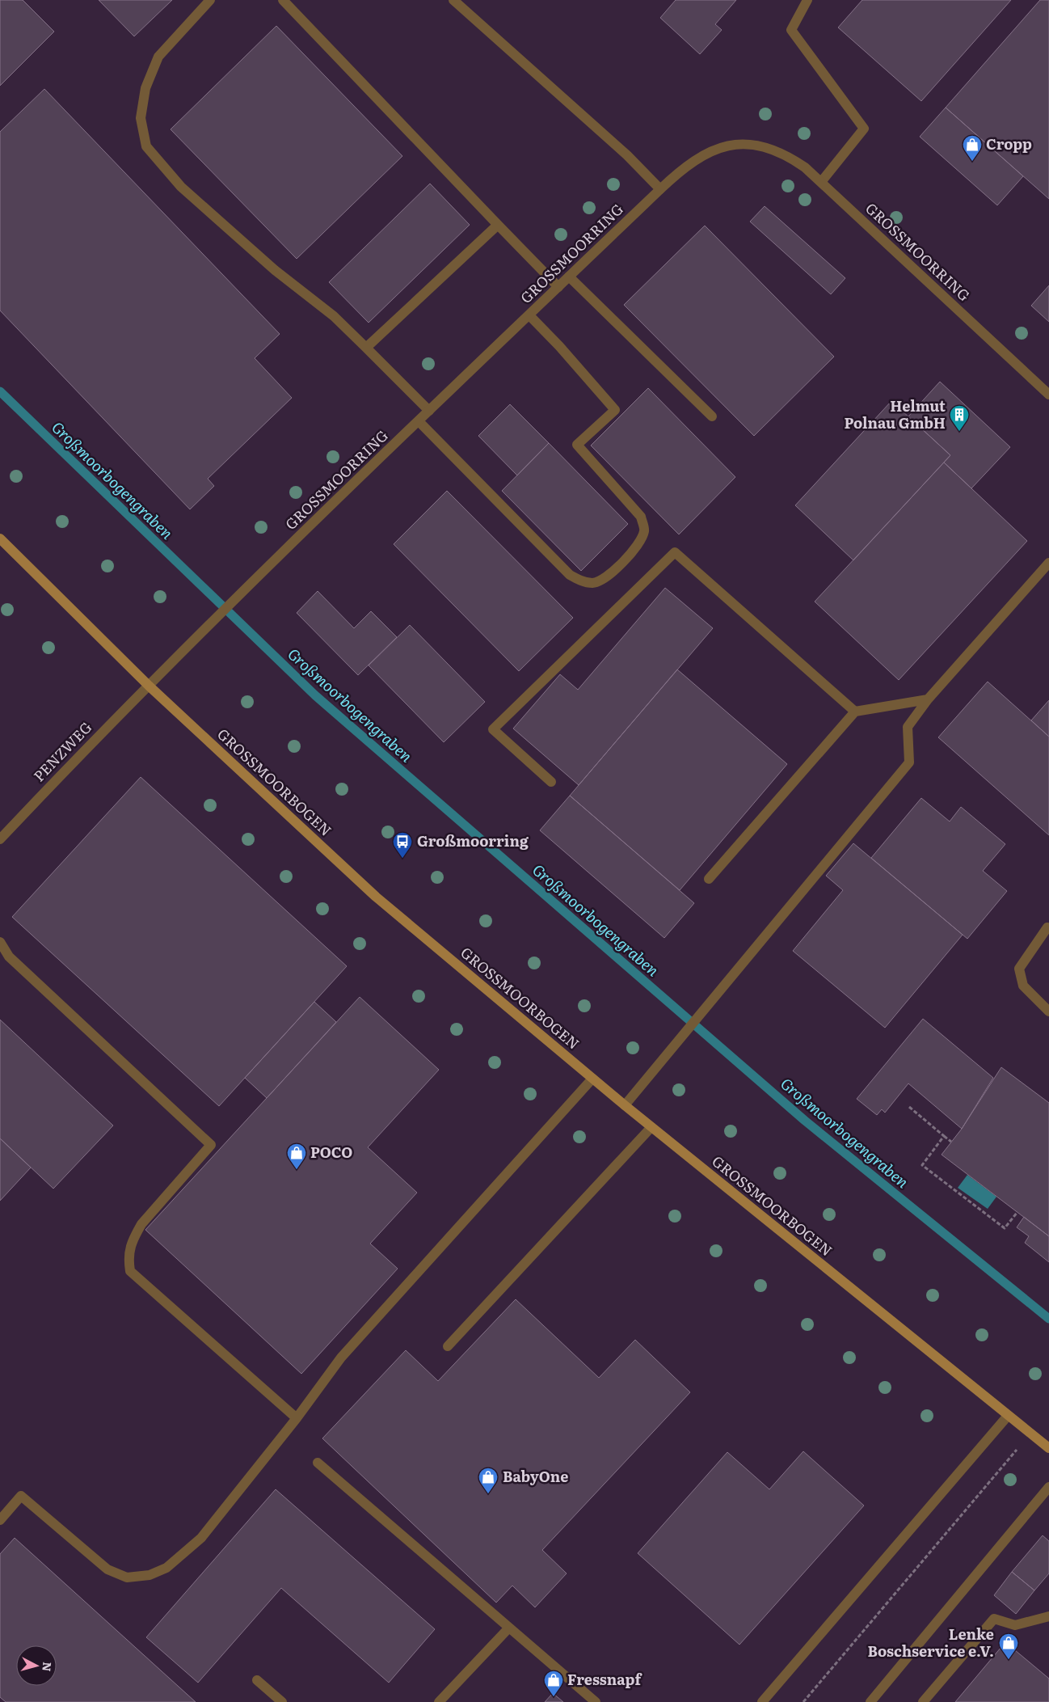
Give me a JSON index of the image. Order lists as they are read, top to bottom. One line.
{"streets":{"main road":["GROSSMOORBOGEN"],"street":["GROSSMOORRING","PENZWEG"]},"crossings":[["GROSSMOORRING","PENZWEG"],["GROSSMOORRING","GROSSMOORBOGEN"],["PENZWEG","GROSSMOORBOGEN"]],"water":["Großmoorbogengraben"],"places":{"shop":["Cropp","POCO","BabyOne","Lenke Boschservice e.V.","Fressnapf"],"building":["Helmut Polnau GmbH"],"bus stop":["Großmoorring"]},"north":"right"}
